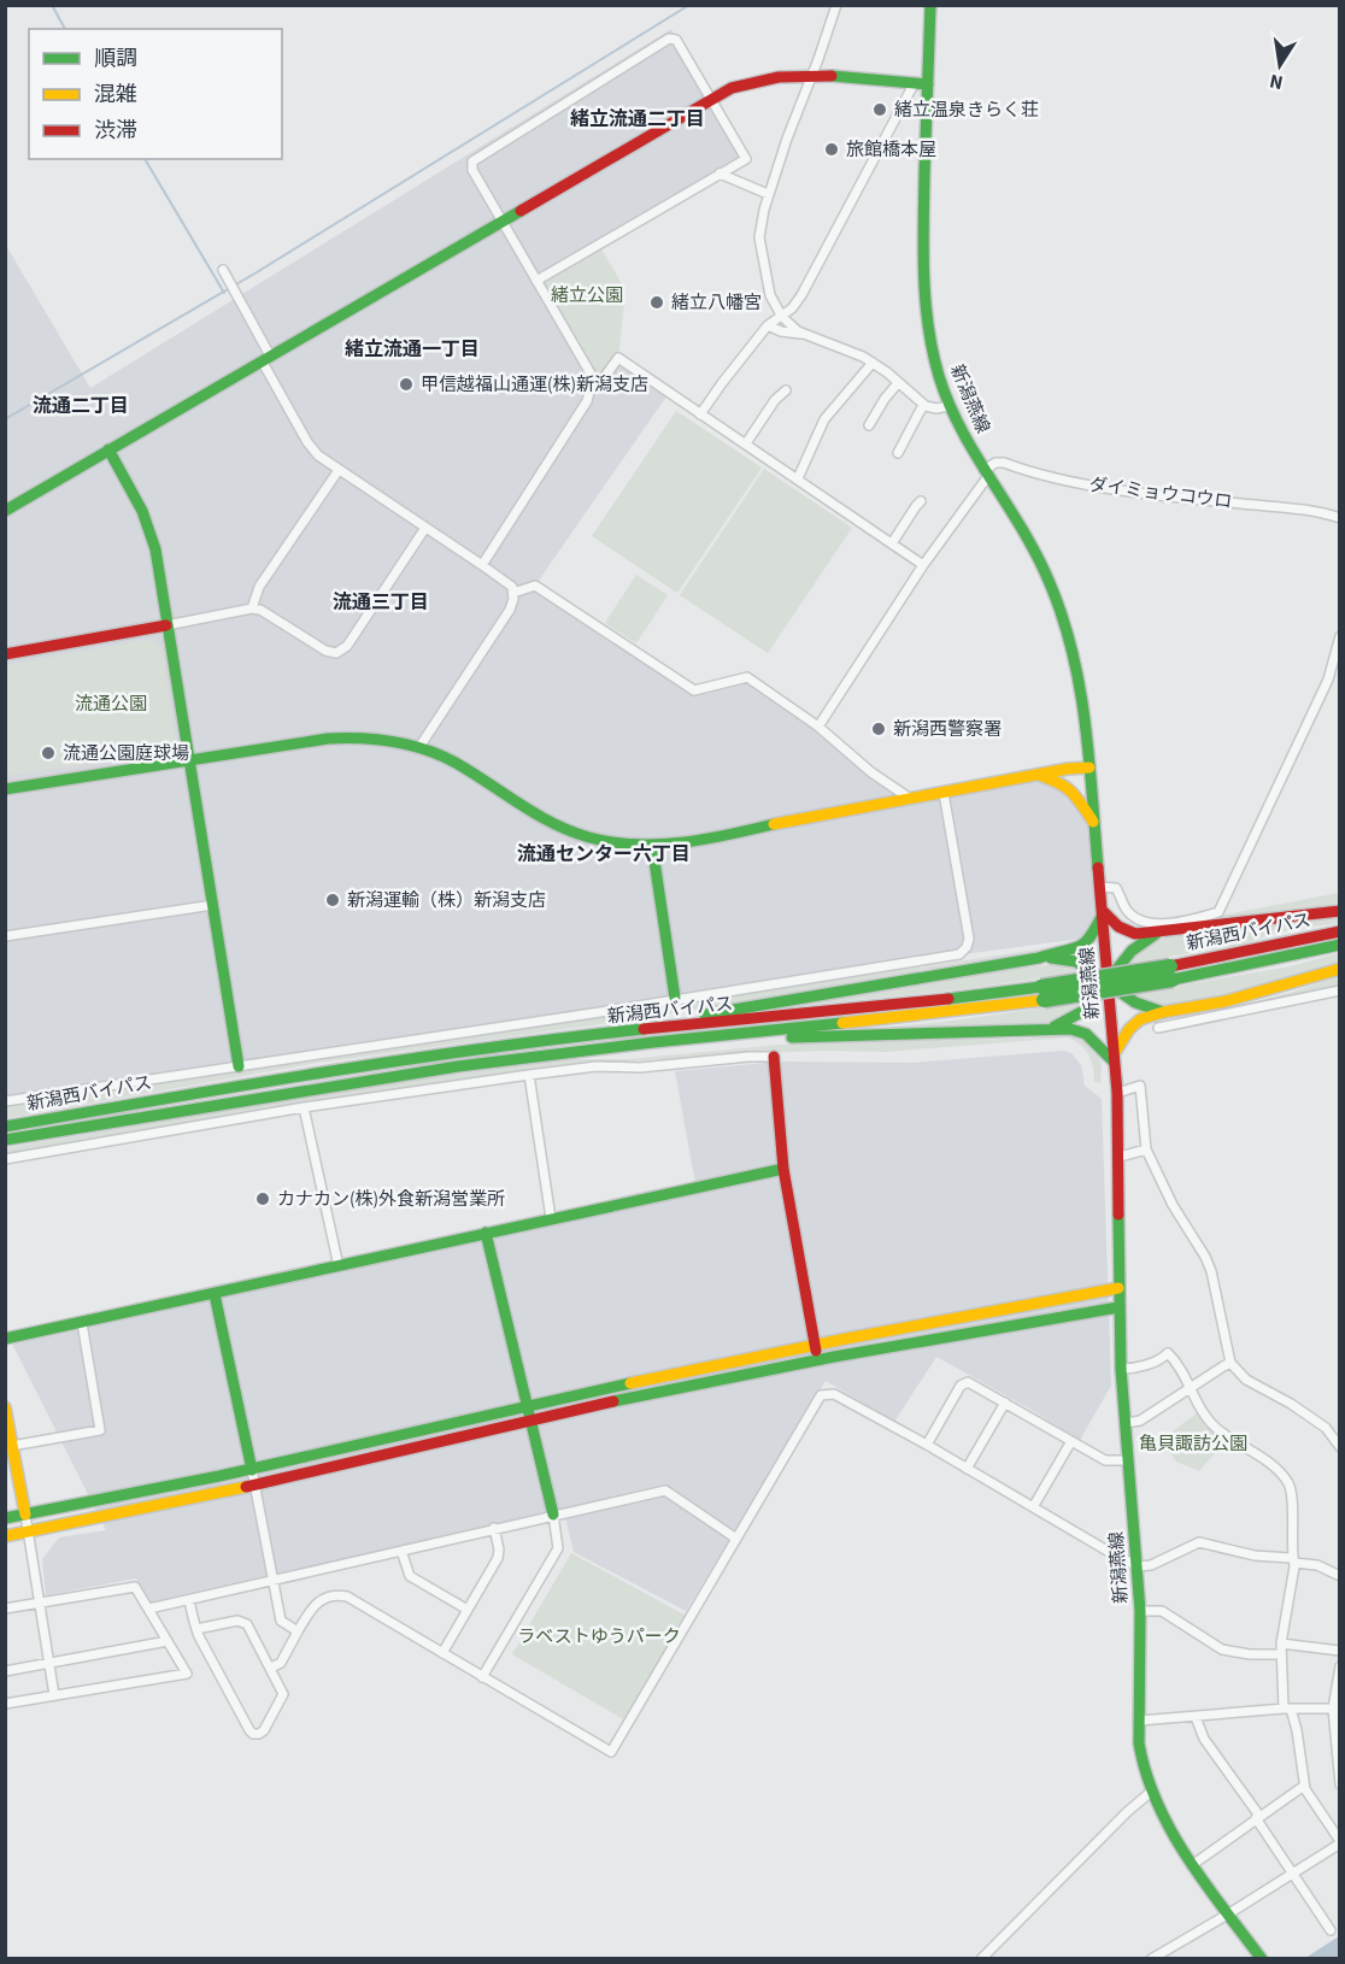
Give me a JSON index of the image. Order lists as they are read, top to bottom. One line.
{"streets":{"main road":["新潟燕線","新潟西バイパス"],"street":["ダイミョウコウロ"]},"crossings":[["新潟燕線","ダイミョウコウロ"]],"districts":["緒立流通二丁目","緒立流通一丁目","流通二丁目","流通三丁目","流通センター六丁目"],"parks":["緒立公園","流通公園","亀貝諏訪公園","ラベストゆうパーク"],"places":["緒立温泉きらく荘","旅館橋本屋","緒立八幡宮","甲信越福山通運(株)新潟支店","新潟西警察署","流通公園庭球場","新潟運輸（株）新潟支店","カナカン(株)外食新潟営業所"],"legend":["順調","混雑","渋滞"],"north":"bottom"}
